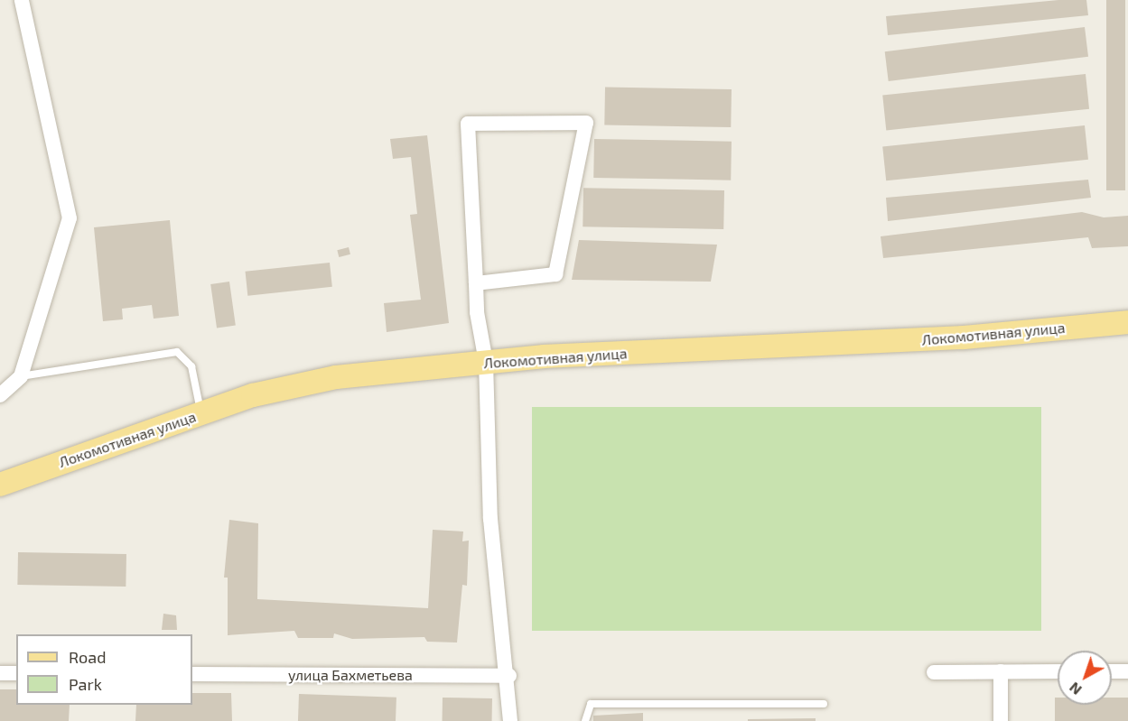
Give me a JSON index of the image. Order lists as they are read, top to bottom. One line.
{"streets":{"main road":["Локомотивная улица"],"street":["улица Бахметьева"]},"legend":["Road","Park"],"north":"bottom left"}
